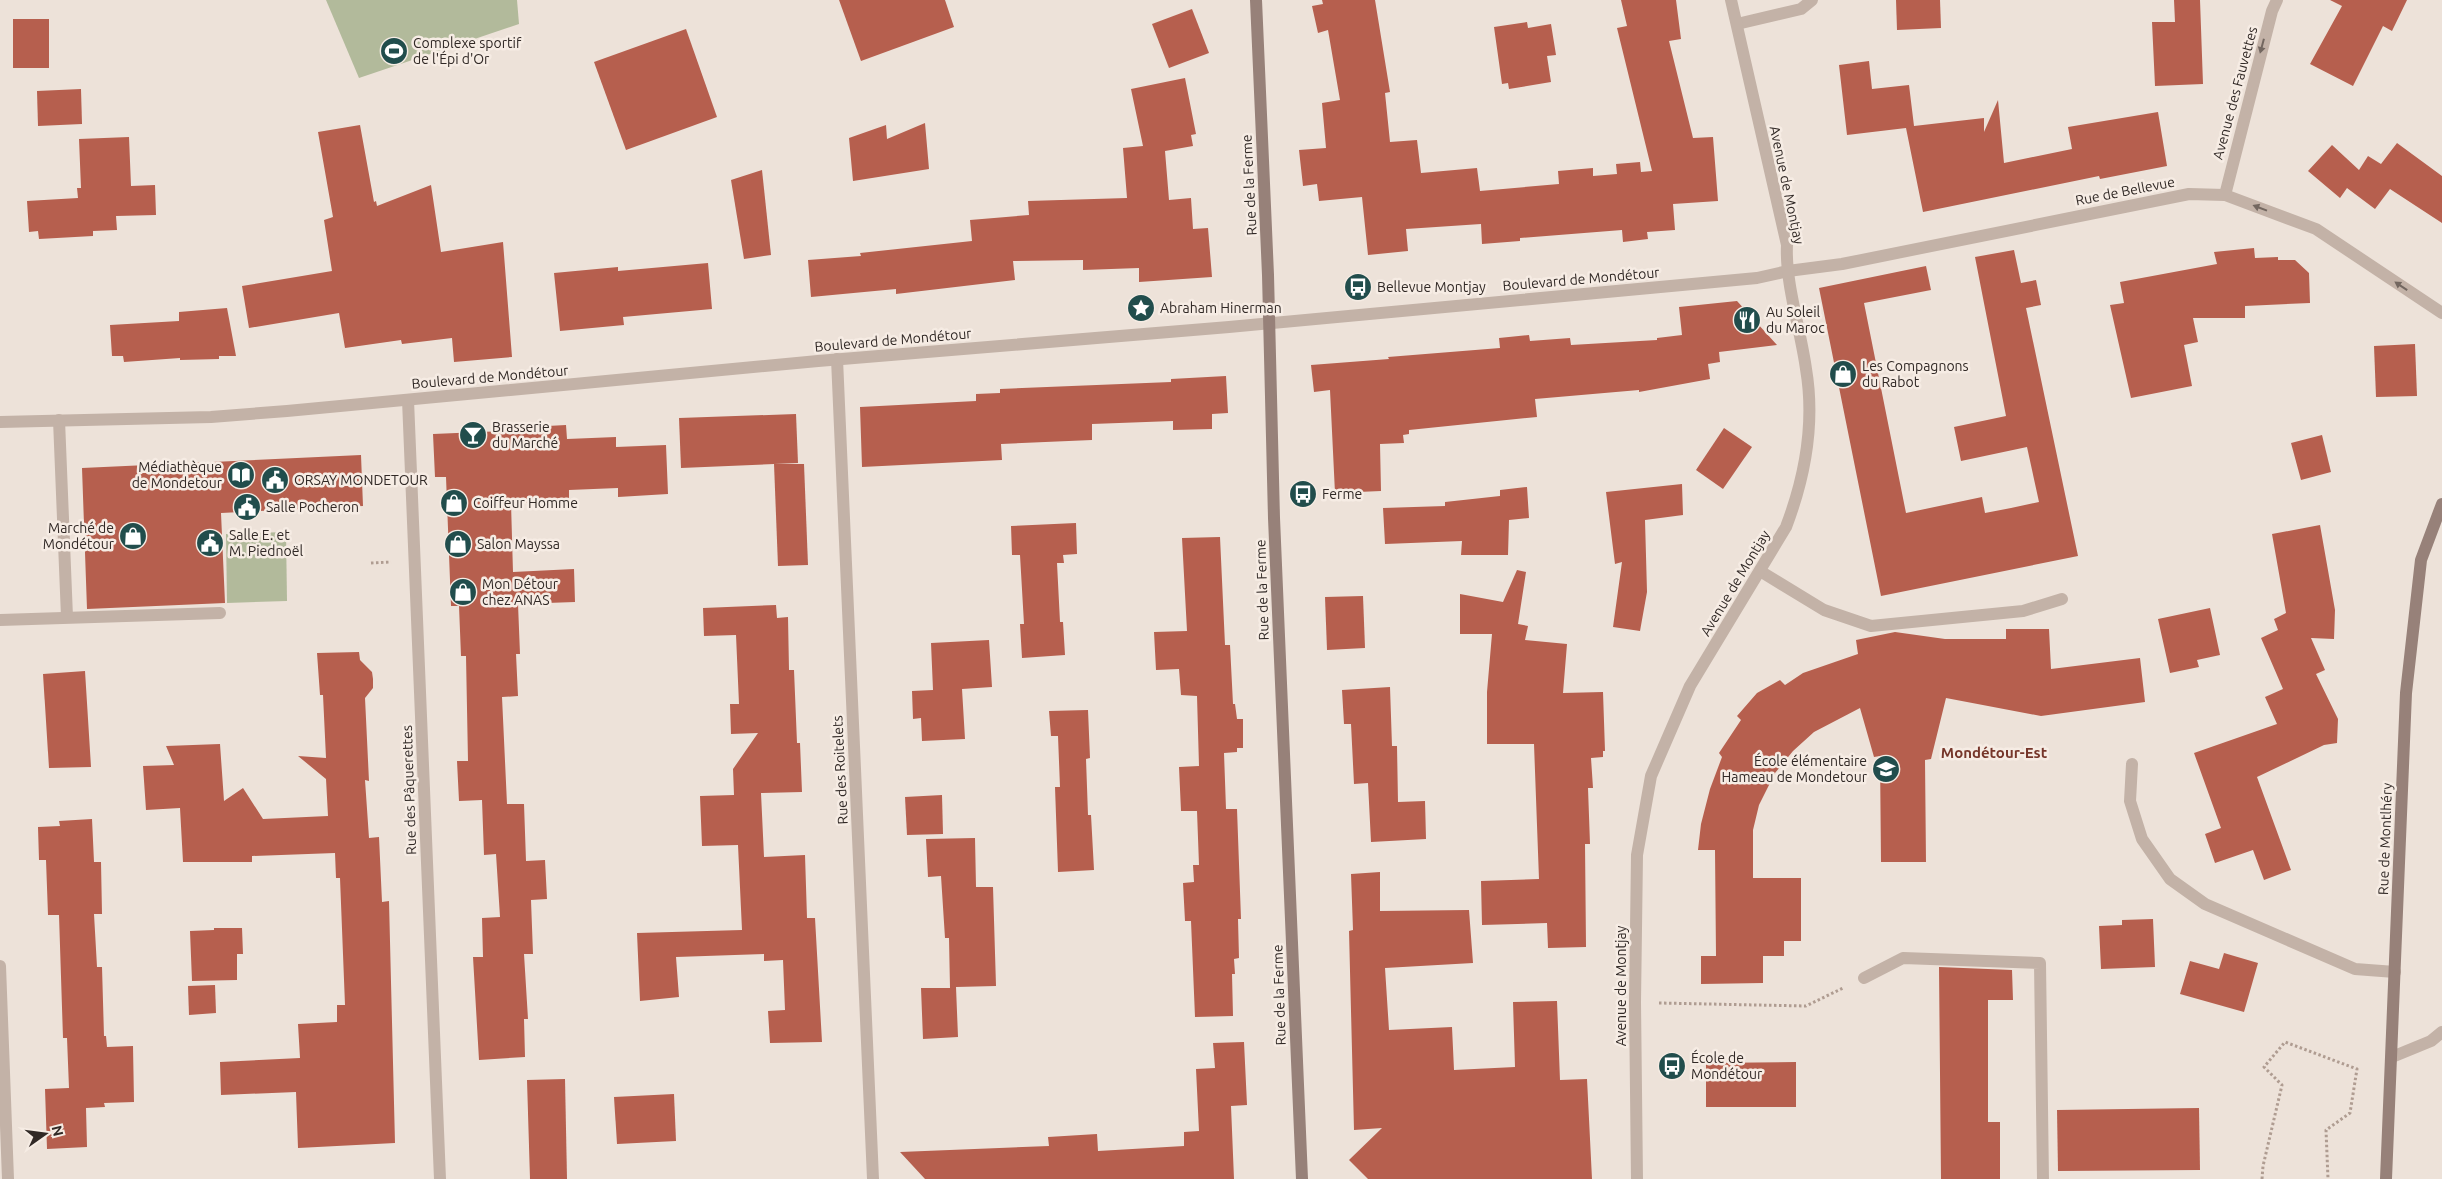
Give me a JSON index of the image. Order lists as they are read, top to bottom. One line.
{"streets":{"street":["Avenue des Fauvettes","Rue de la Ferme","Avenue de Montjay","Rue de Bellevue","Boulevard de Mondétour","Rue des Roitelets","Rue des Pâquerettes","Rue de Montlhéry"]},"crossings":[["Avenue des Fauvettes","Rue de Bellevue"],["Rue de la Ferme","Boulevard de Mondétour"],["Avenue de Montjay","Rue de Bellevue"],["Avenue de Montjay","Boulevard de Mondétour"],["Rue de Bellevue","Boulevard de Mondétour"],["Boulevard de Mondétour","Rue des Roitelets"],["Boulevard de Mondétour","Rue des Pâquerettes"]],"one_way":["Avenue des Fauvettes","Rue de Bellevue"],"districts":["Mondétour-Est"],"places":{"sports":["Complexe sportif de l'Épi d'Or"],"bus stop":["Bellevue Montjay","Ferme","École de Mondétour"],"place":["Abraham Hinerman"],"restaurant":["Au Soleil du Maroc"],"shop":["Les Compagnons du Rabot","Coiffeur Homme","Marché de Mondétour","Salon Mayssa","Mon Détour chez ANAS"],"bar":["Brasserie du Marché"],"library":["Médiathèque de Mondetour"],"public building":["ORSAY MONDETOUR","Salle Pocheron","Salle E. et M. Piednoël"],"school or university":["École élémentaire Hameau de Mondetour"]},"north":"right"}
